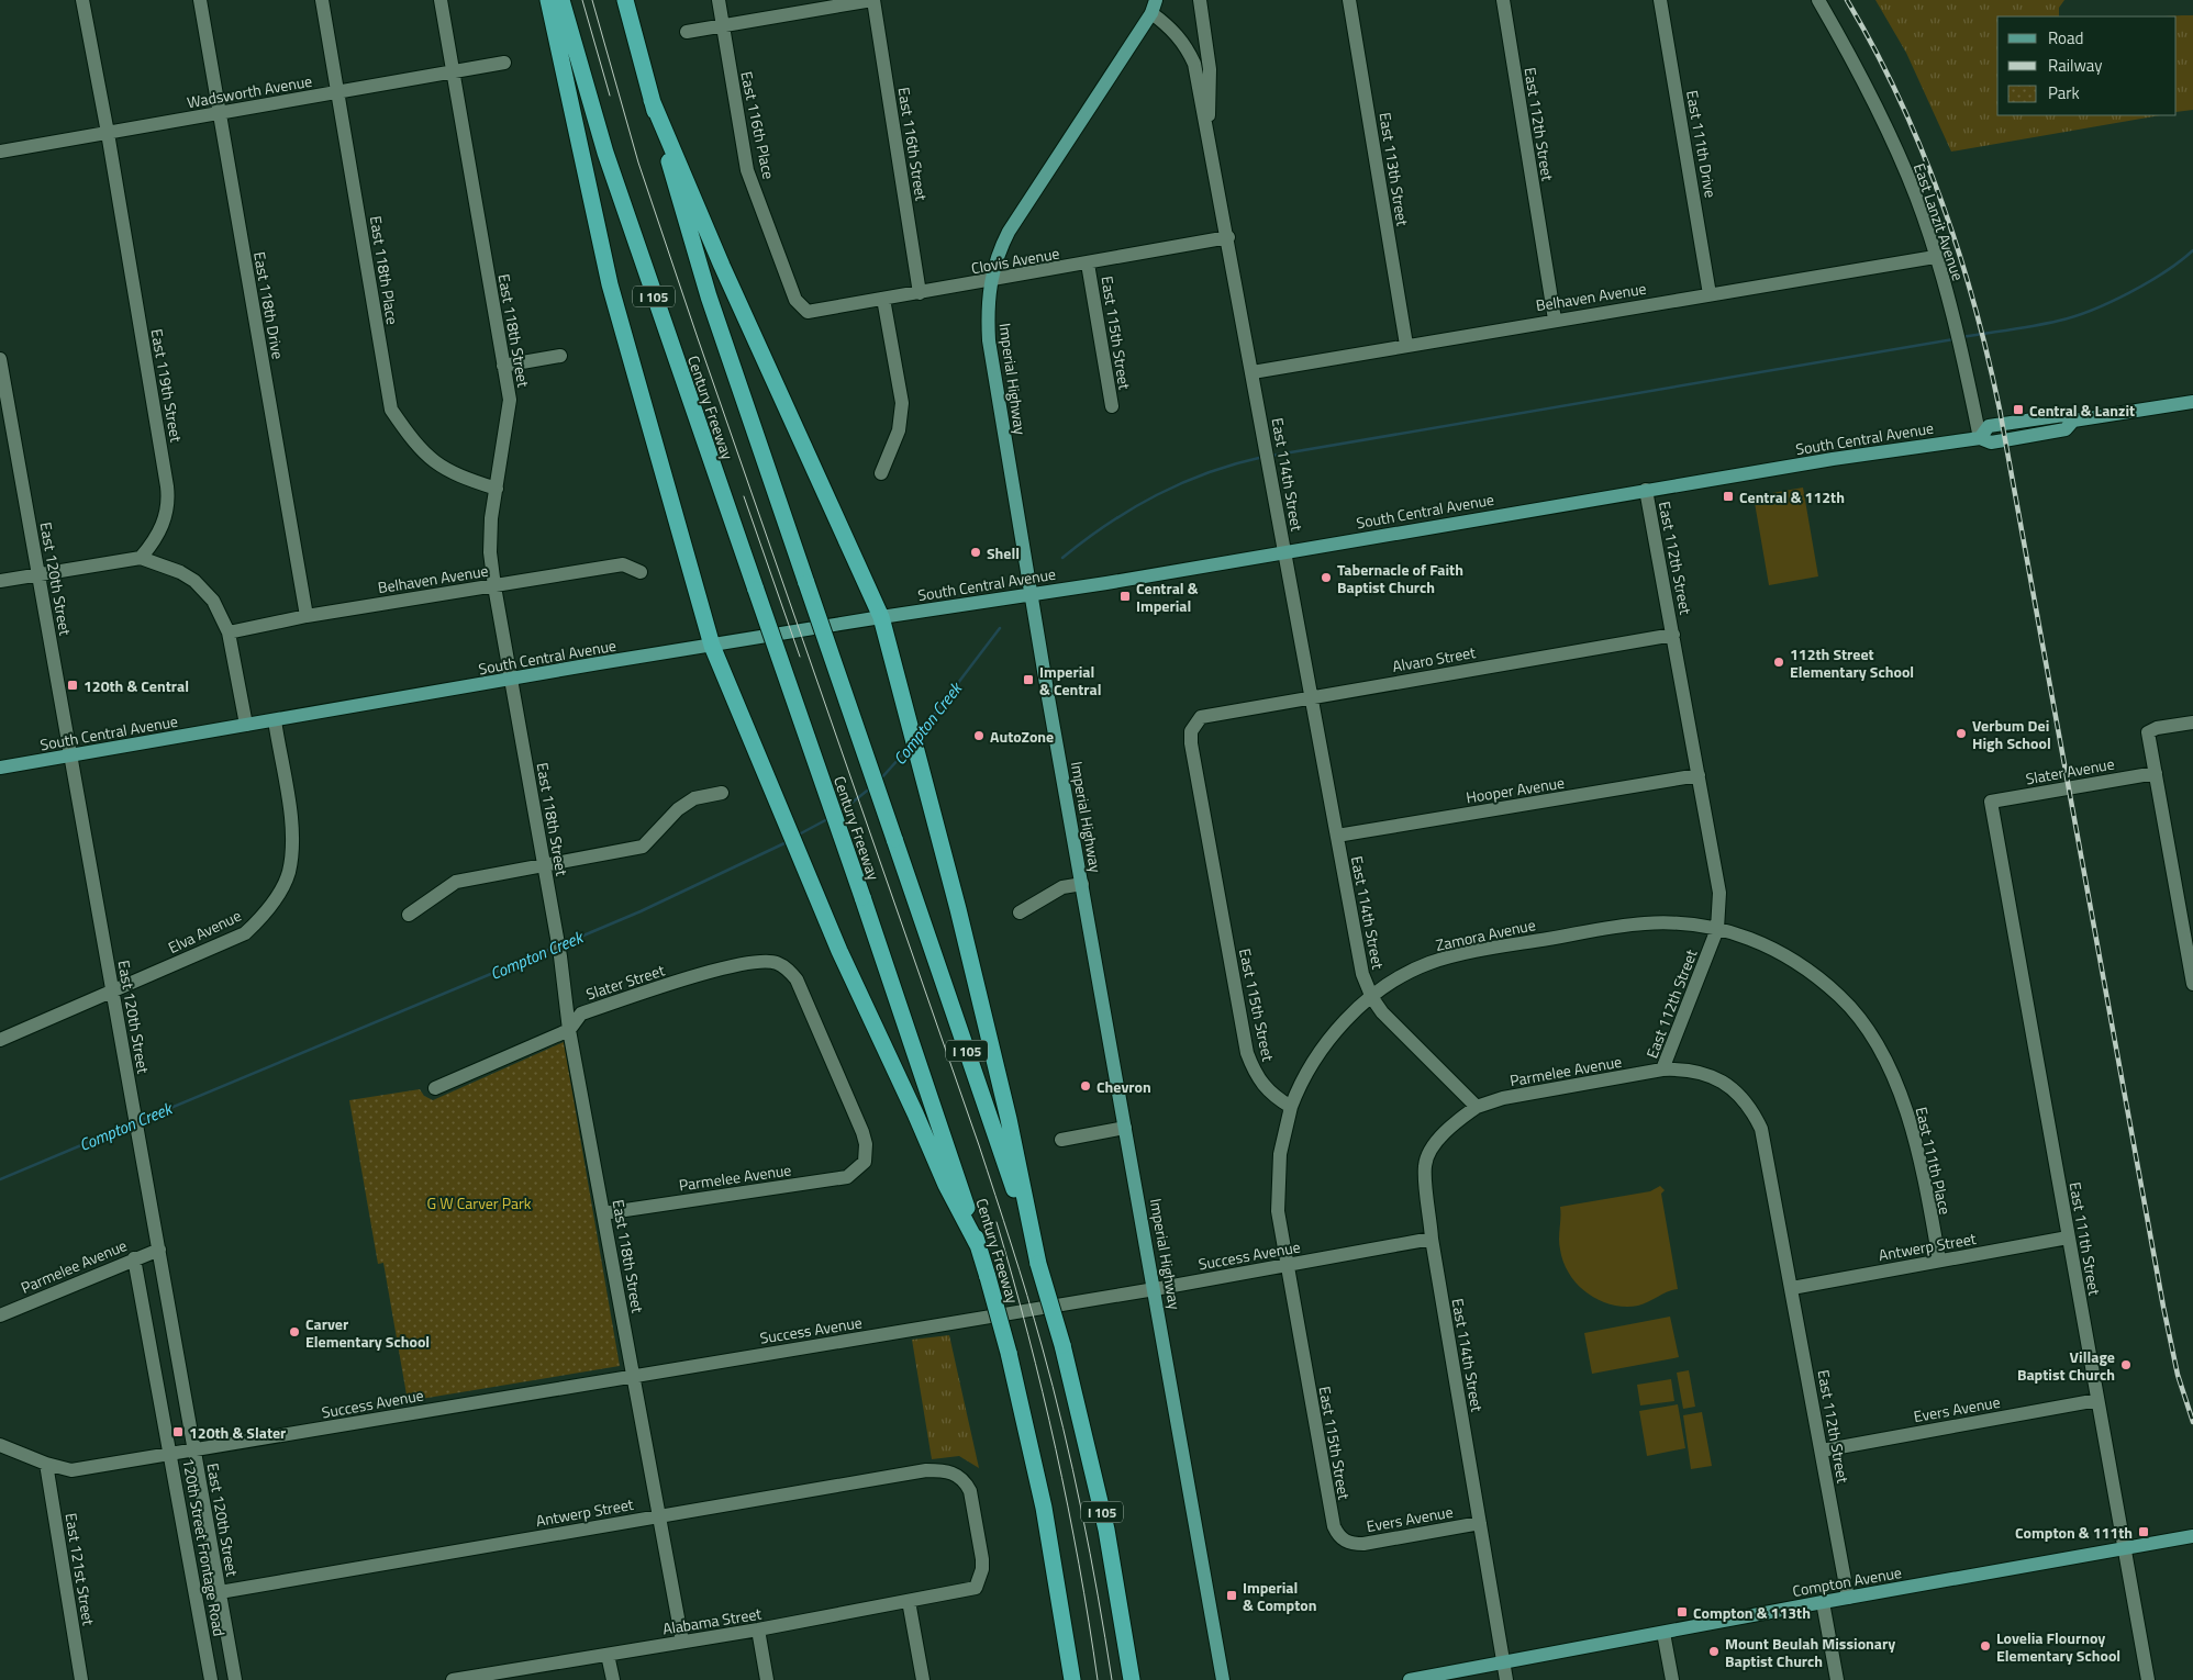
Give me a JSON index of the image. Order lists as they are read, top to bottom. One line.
{"streets":{"highway":["I 105","Century Freeway"],"main road":["Imperial Highway","South Central Avenue","Compton Avenue"],"street":["Wadsworth Avenue","East 112th Street","East 116th Place","East 116th Street","East 111th Drive","East 113th Street","East Lanzit Avenue","Clovis Avenue","East 118th Place","Belhaven Avenue","East 118th Drive","East 118th Street","East 115th Street","East 119th Street","East 114th Street","East 120th Street","Alvaro Street","Slater Avenue","Hooper Avenue","Elva Avenue","Zamora Avenue","Slater Street","Parmelee Avenue","East 111th Place","East 111th Street","Antwerp Street","Success Avenue","Evers Avenue","120th Street Frontage Road","East 121st Street","Alabama Street"]},"crossings":[["Wadsworth Avenue","East 118th Place"],["Wadsworth Avenue","East 118th Drive"],["Wadsworth Avenue","East 118th Street"],["Wadsworth Avenue","East 119th Street"],["East 112th Street","Belhaven Avenue"],["East 112th Street","South Central Avenue"],["East 112th Street","Alvaro Street"],["East 112th Street","Hooper Avenue"],["East 112th Street","Zamora Avenue"],["East 112th Street","Parmelee Avenue"],["East 112th Street","East 111th Place"],["East 112th Street","Antwerp Street"],["East 112th Street","Evers Avenue"],["East 112th Street","Compton Avenue"],["East 116th Place","Clovis Avenue"],["East 116th Street","Clovis Avenue"],["East 111th Drive","Belhaven Avenue"],["East 113th Street","Belhaven Avenue"],["East Lanzit Avenue","Belhaven Avenue"],["East Lanzit Avenue","South Central Avenue"],["Clovis Avenue","East 115th Street"],["Clovis Avenue","Imperial Highway"],["Clovis Avenue","East 114th Street"],["East 118th Place","East 118th Street"],["Belhaven Avenue","East 118th Drive"],["Belhaven Avenue","East 118th Street"],["Belhaven Avenue","East 114th Street"],["East 118th Street","South Central Avenue"],["East 118th Street","Slater Street"],["East 118th Street","Parmelee Avenue"],["East 118th Street","Antwerp Street"],["East 118th Street","Success Avenue"],["East 118th Street","Alabama Street"],["East 115th Street","Alvaro Street"],["East 115th Street","Zamora Avenue"],["East 115th Street","Success Avenue"],["East 115th Street","Evers Avenue"],["Imperial Highway","South Central Avenue"],["Imperial Highway","East 114th Street"],["Imperial Highway","Success Avenue"],["South Central Avenue","East 114th Street"],["South Central Avenue","East 120th Street"],["South Central Avenue","Elva Avenue"],["East 114th Street","Alvaro Street"],["East 114th Street","Hooper Avenue"],["East 114th Street","Zamora Avenue"],["East 114th Street","Parmelee Avenue"],["East 114th Street","Success Avenue"],["East 114th Street","Evers Avenue"],["East 114th Street","Compton Avenue"],["East 120th Street","Elva Avenue"],["East 120th Street","Parmelee Avenue"],["East 120th Street","Antwerp Street"],["East 120th Street","Success Avenue"],["Slater Avenue","East 111th Street"],["Zamora Avenue","East 111th Place"],["Slater Street","Parmelee Avenue"],["Parmelee Avenue","120th Street Frontage Road"],["East 111th Place","Antwerp Street"],["East 111th Street","Antwerp Street"],["East 111th Street","Evers Avenue"],["East 111th Street","Compton Avenue"],["Antwerp Street","Alabama Street"]],"water":["Compton Creek"],"parks":["G W Carver Park"],"places":{"transit":["Central & Lanzit","Central & 112th","Central & Imperial","Imperial & Central","120th & Central","120th & Slater","Compton & 111th","Imperial & Compton","Compton & 113th"],"other":["Shell","Tabernacle of Faith Baptist Church","112th Street Elementary School","Verbum Dei High School","AutoZone","Chevron","Carver Elementary School","Village Baptist Church","Lovelia Flournoy Elementary School","Mount Beulah Missionary Baptist Church"]},"legend":["Road","Railway","Park"]}
